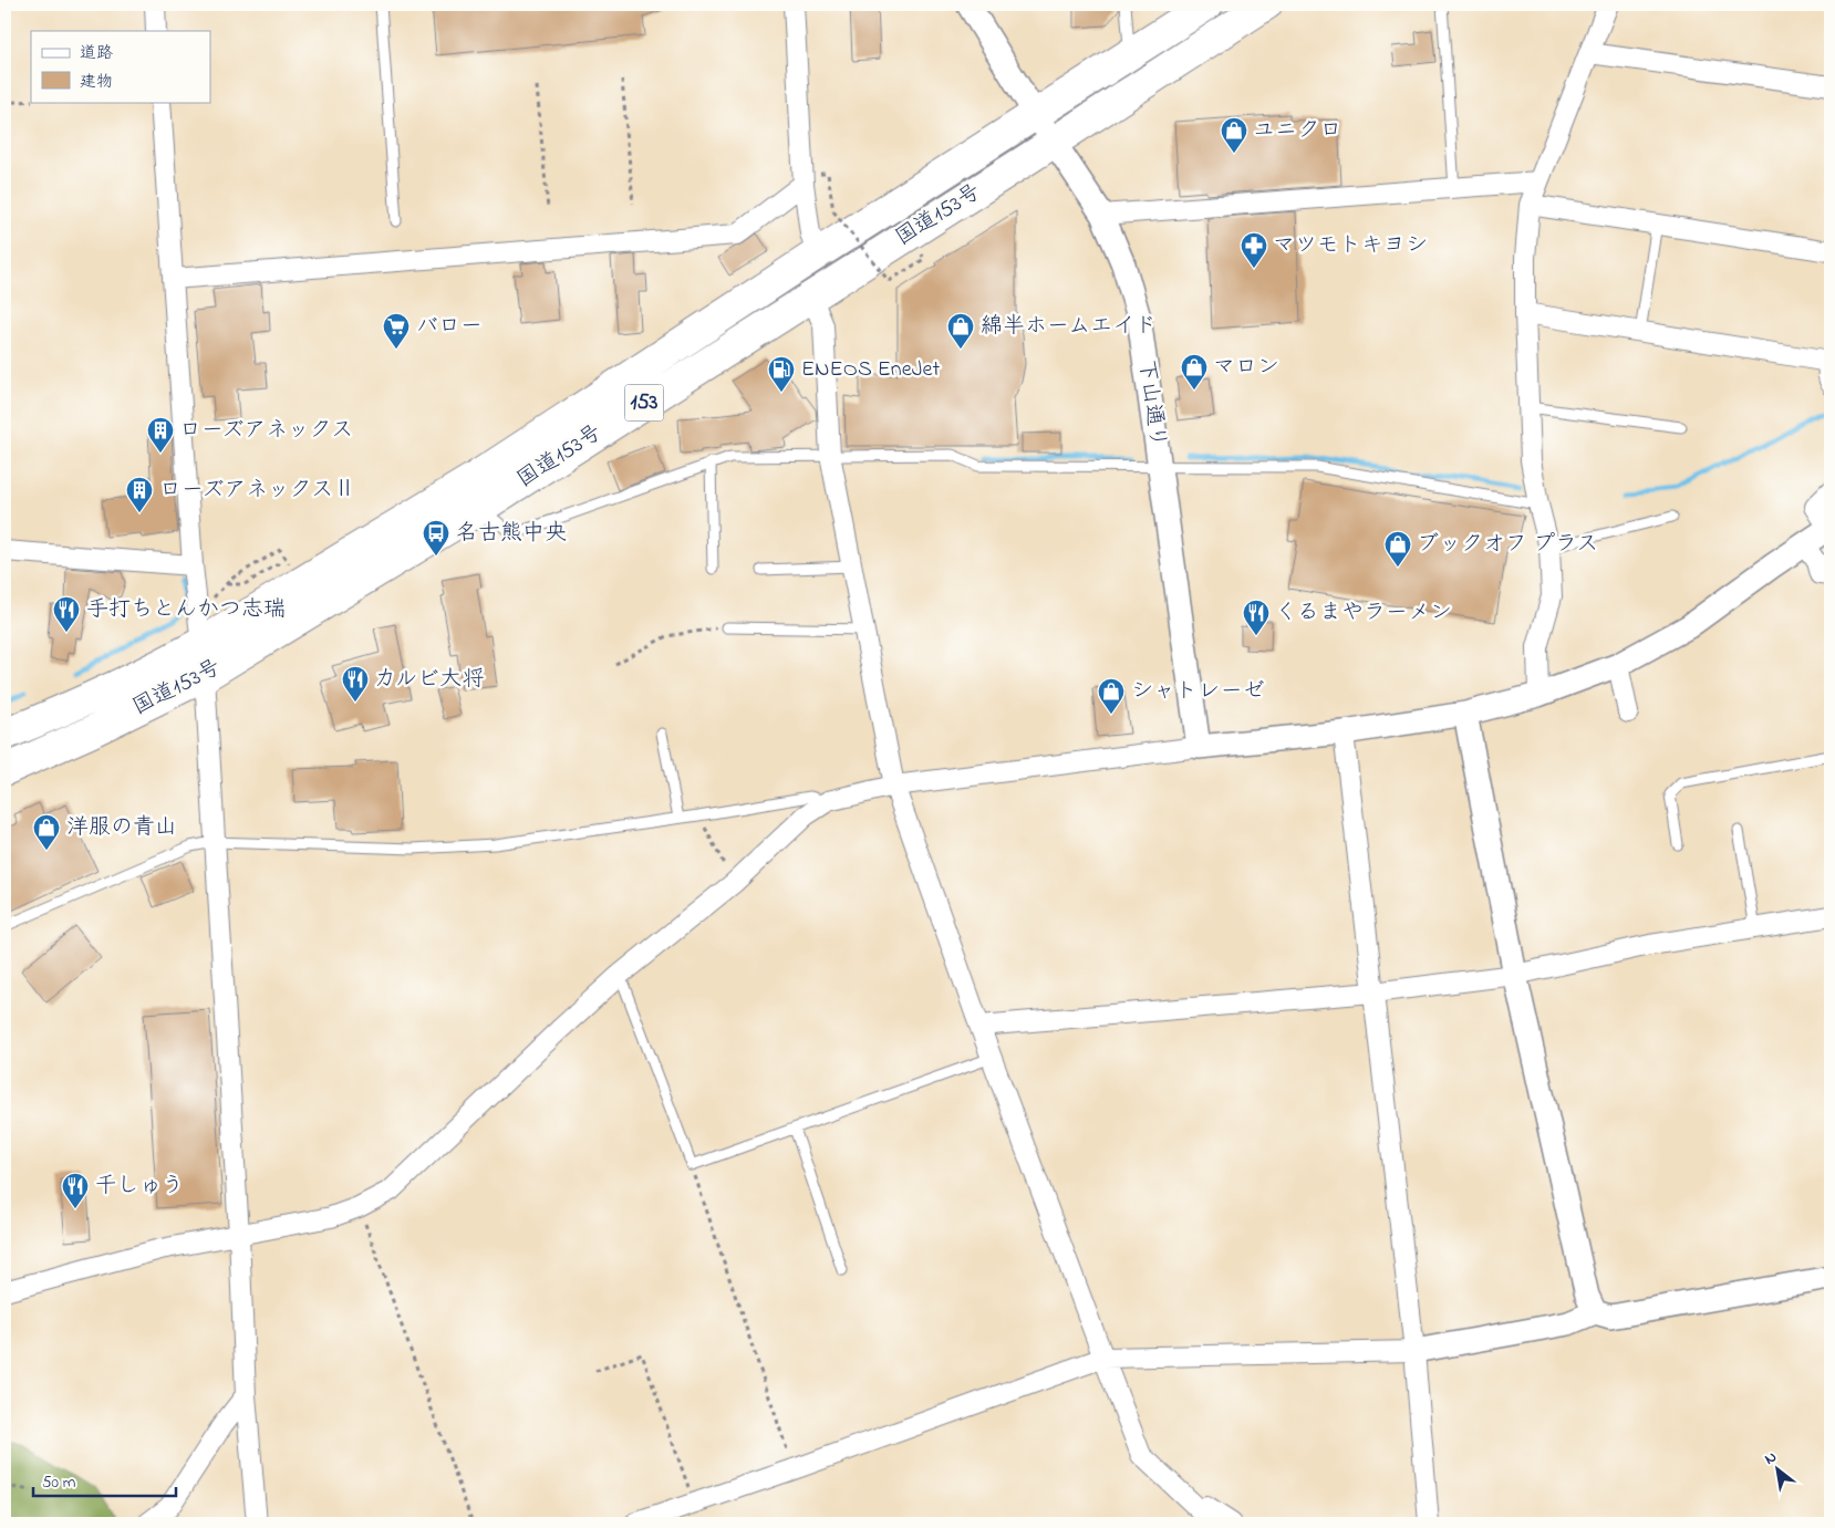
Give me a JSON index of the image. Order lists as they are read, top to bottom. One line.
{"streets":{"highway":["国道153号","153"],"street":["下山通り"]},"crossings":[["国道153号","下山通り"]],"places":{"shop":["ユニクロ","綿半ホームエイド","マロン","ブックオフ プラス","シャトレーゼ","洋服の青山"],"pharmacy":["マツモトキヨシ"],"supermarket":["バロー"],"fuel station":["ENEOS EneJet"],"building":["ローズアネックス","ローズアネックスⅡ"],"bus stop":["名古熊中央"],"restaurant":["手打ちとんかつ志瑞","くるまやラーメン","カルビ大将","千しゅう"]},"legend":["道路","建物"],"scale_bar":"50 m","north":"top left"}
